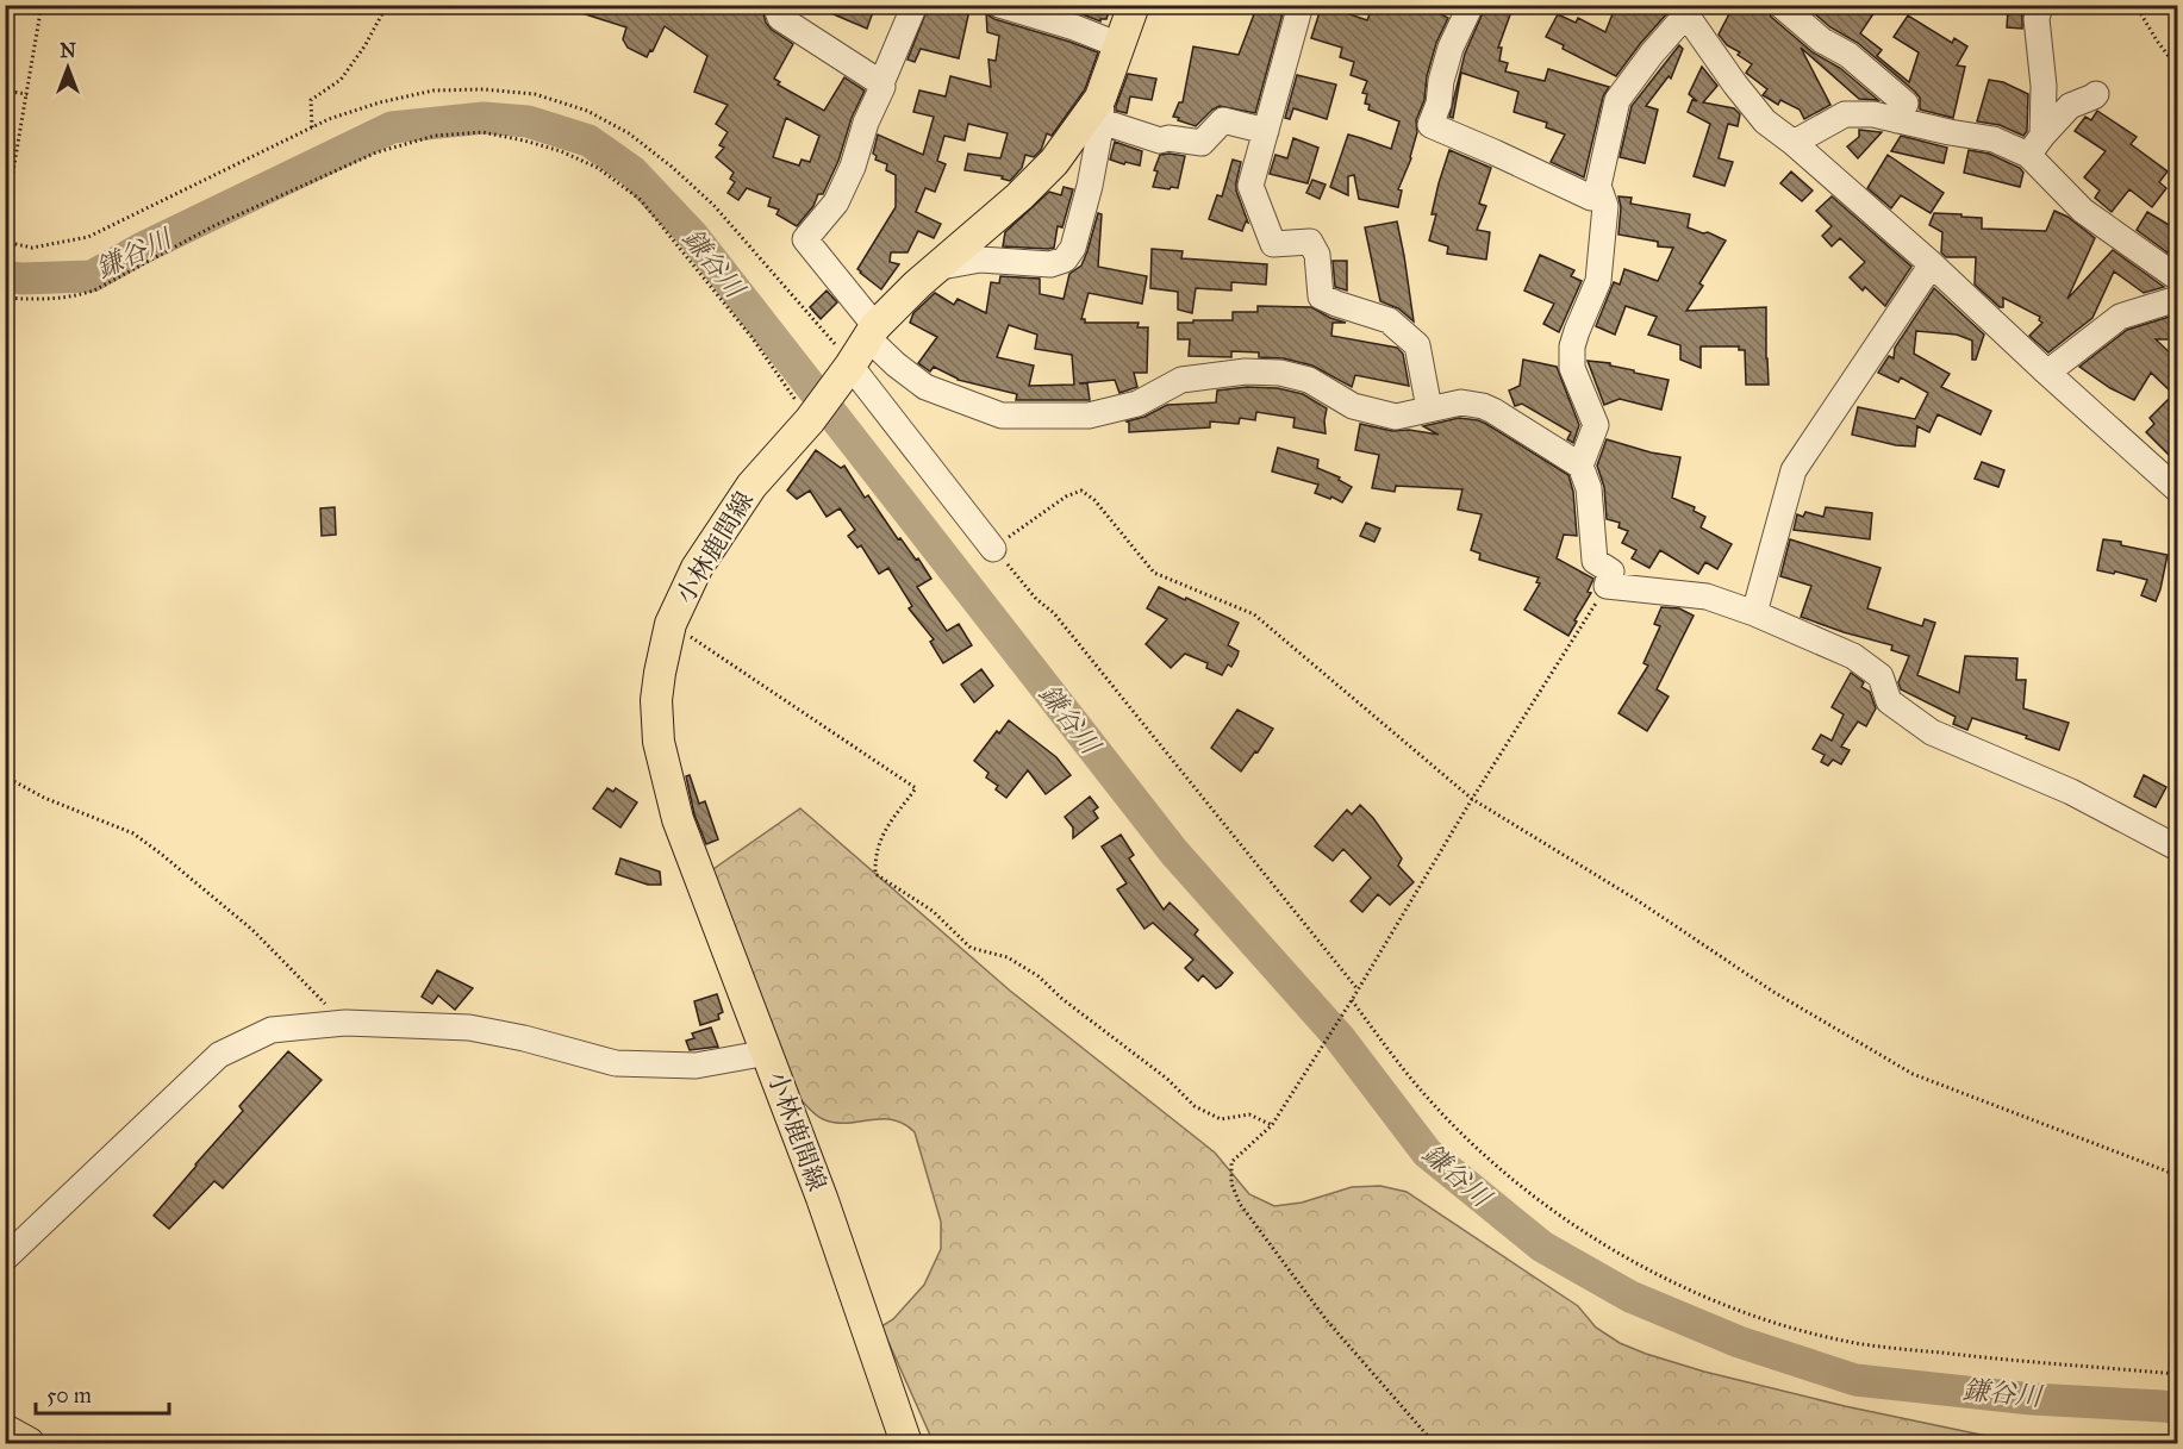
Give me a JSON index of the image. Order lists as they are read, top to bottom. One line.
{"streets":{"main road":["小林鹿間線"]},"water":["鎌谷川"],"scale_bar":"50 m","north":"top"}
